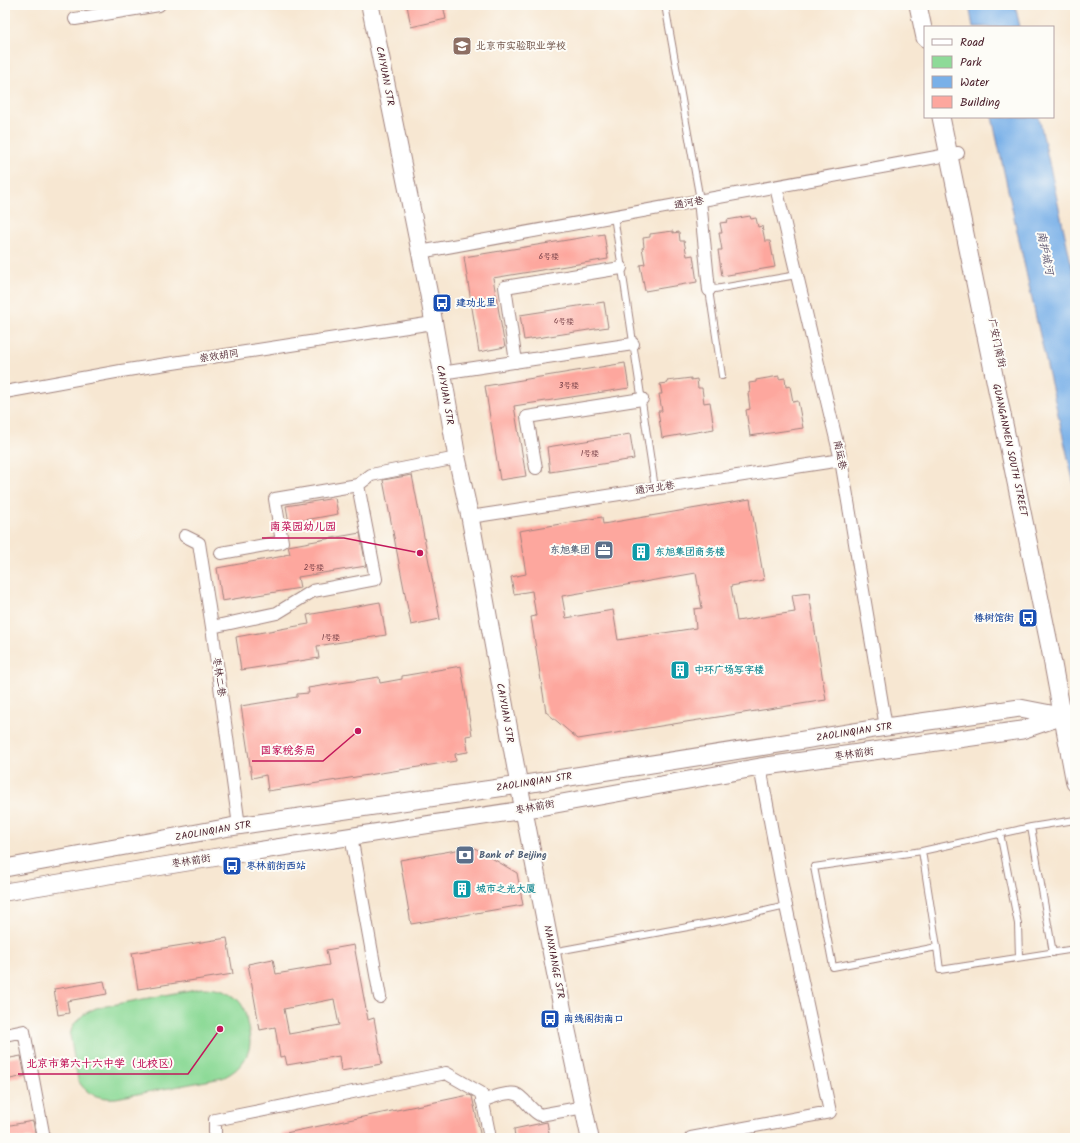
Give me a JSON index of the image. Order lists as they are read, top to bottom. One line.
{"streets":{"main road":["CAIYUAN STR","GUANGANMEN SOUTH STREET","ZAOLINQIAN STR","枣林前街","NANXIANGE STR"],"street":["通河巷","崇效胡同","南运巷","通河北巷","枣林二巷"]},"crossings":[["CAIYUAN STR","通河巷"],["CAIYUAN STR","崇效胡同"],["CAIYUAN STR","通河北巷"],["CAIYUAN STR","ZAOLINQIAN STR"],["CAIYUAN STR","枣林前街"],["CAIYUAN STR","NANXIANGE STR"],["通河巷","GUANGANMEN SOUTH STREET"],["通河巷","南运巷"],["GUANGANMEN SOUTH STREET","ZAOLINQIAN STR"],["GUANGANMEN SOUTH STREET","枣林前街"],["南运巷","通河北巷"],["南运巷","ZAOLINQIAN STR"],["枣林二巷","ZAOLINQIAN STR"],["ZAOLINQIAN STR","枣林前街"],["枣林前街","NANXIANGE STR"]],"water":["南护城河"],"places":{"school or university":["北京市实验职业学校"],"bus stop":["建功北里","椿树馆街","枣林前街西站","南线阁街南口"],"office":["东旭集团"],"building":["东旭集团商务楼","中环广场写字楼","城市之光大厦"],"other":["南菜园幼儿园","国家税务局","北京市第六十六中学（北校区）"],"bank":["Bank of Beijing"]},"house_numbers":["6号楼","4号楼","3号楼","1号楼","2号楼","1号楼"],"legend":["Road","Park","Water","Building"]}
